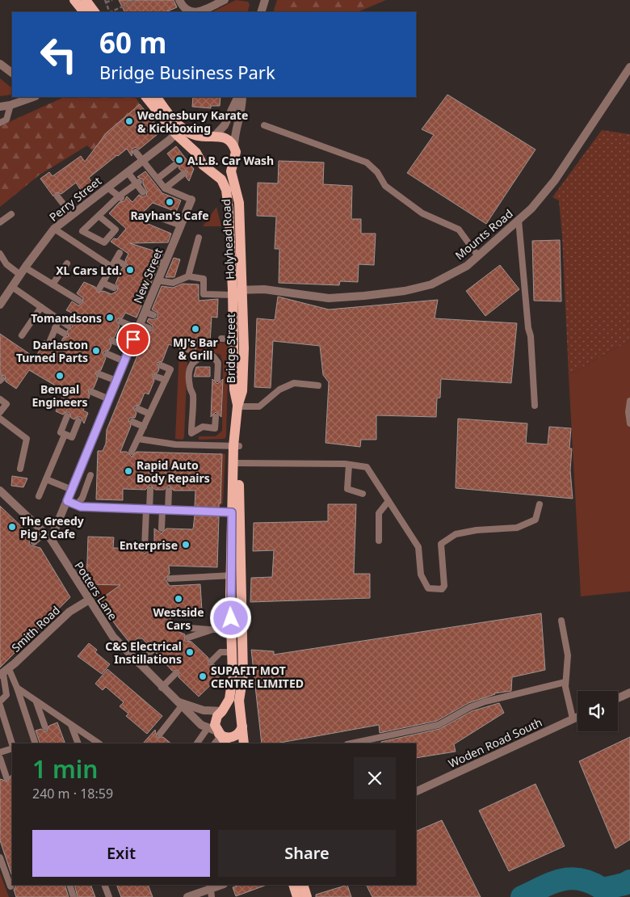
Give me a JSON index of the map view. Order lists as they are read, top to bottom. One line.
{"streets":{"main road":["Holyhead Road","Bridge Street"],"street":["Perry Street","Mounts Road","New Street","Potters Lane","Smith Road","Woden Road South"]},"crossings":[["Perry Street","Holyhead Road"],["Mounts Road","Holyhead Road"],["Mounts Road","Bridge Street"],["Holyhead Road","Bridge Street"],["New Street","Potters Lane"],["Bridge Street","Potters Lane"],["Potters Lane","Smith Road"]],"places":["Wednesbury Karate & Kickboxing","A.L.B. Car Wash","Rayhan's Cafe","XL Cars Ltd.","Tomandsons","MJ's Bar & Grill","Darlaston Turned Parts","Bengal Engineers","Rapid Auto Body Repairs","The Greedy Pig 2 Cafe","Enterprise","Westside Cars","C&S Electrical Instillations","SUPAFIT MOT CENTRE LIMITED"],"page":{"turn":["60 m","Bridge Business Park"],"heading":["1 min","240 m · 18:59"],"buttons":["Exit","Share"]}}
